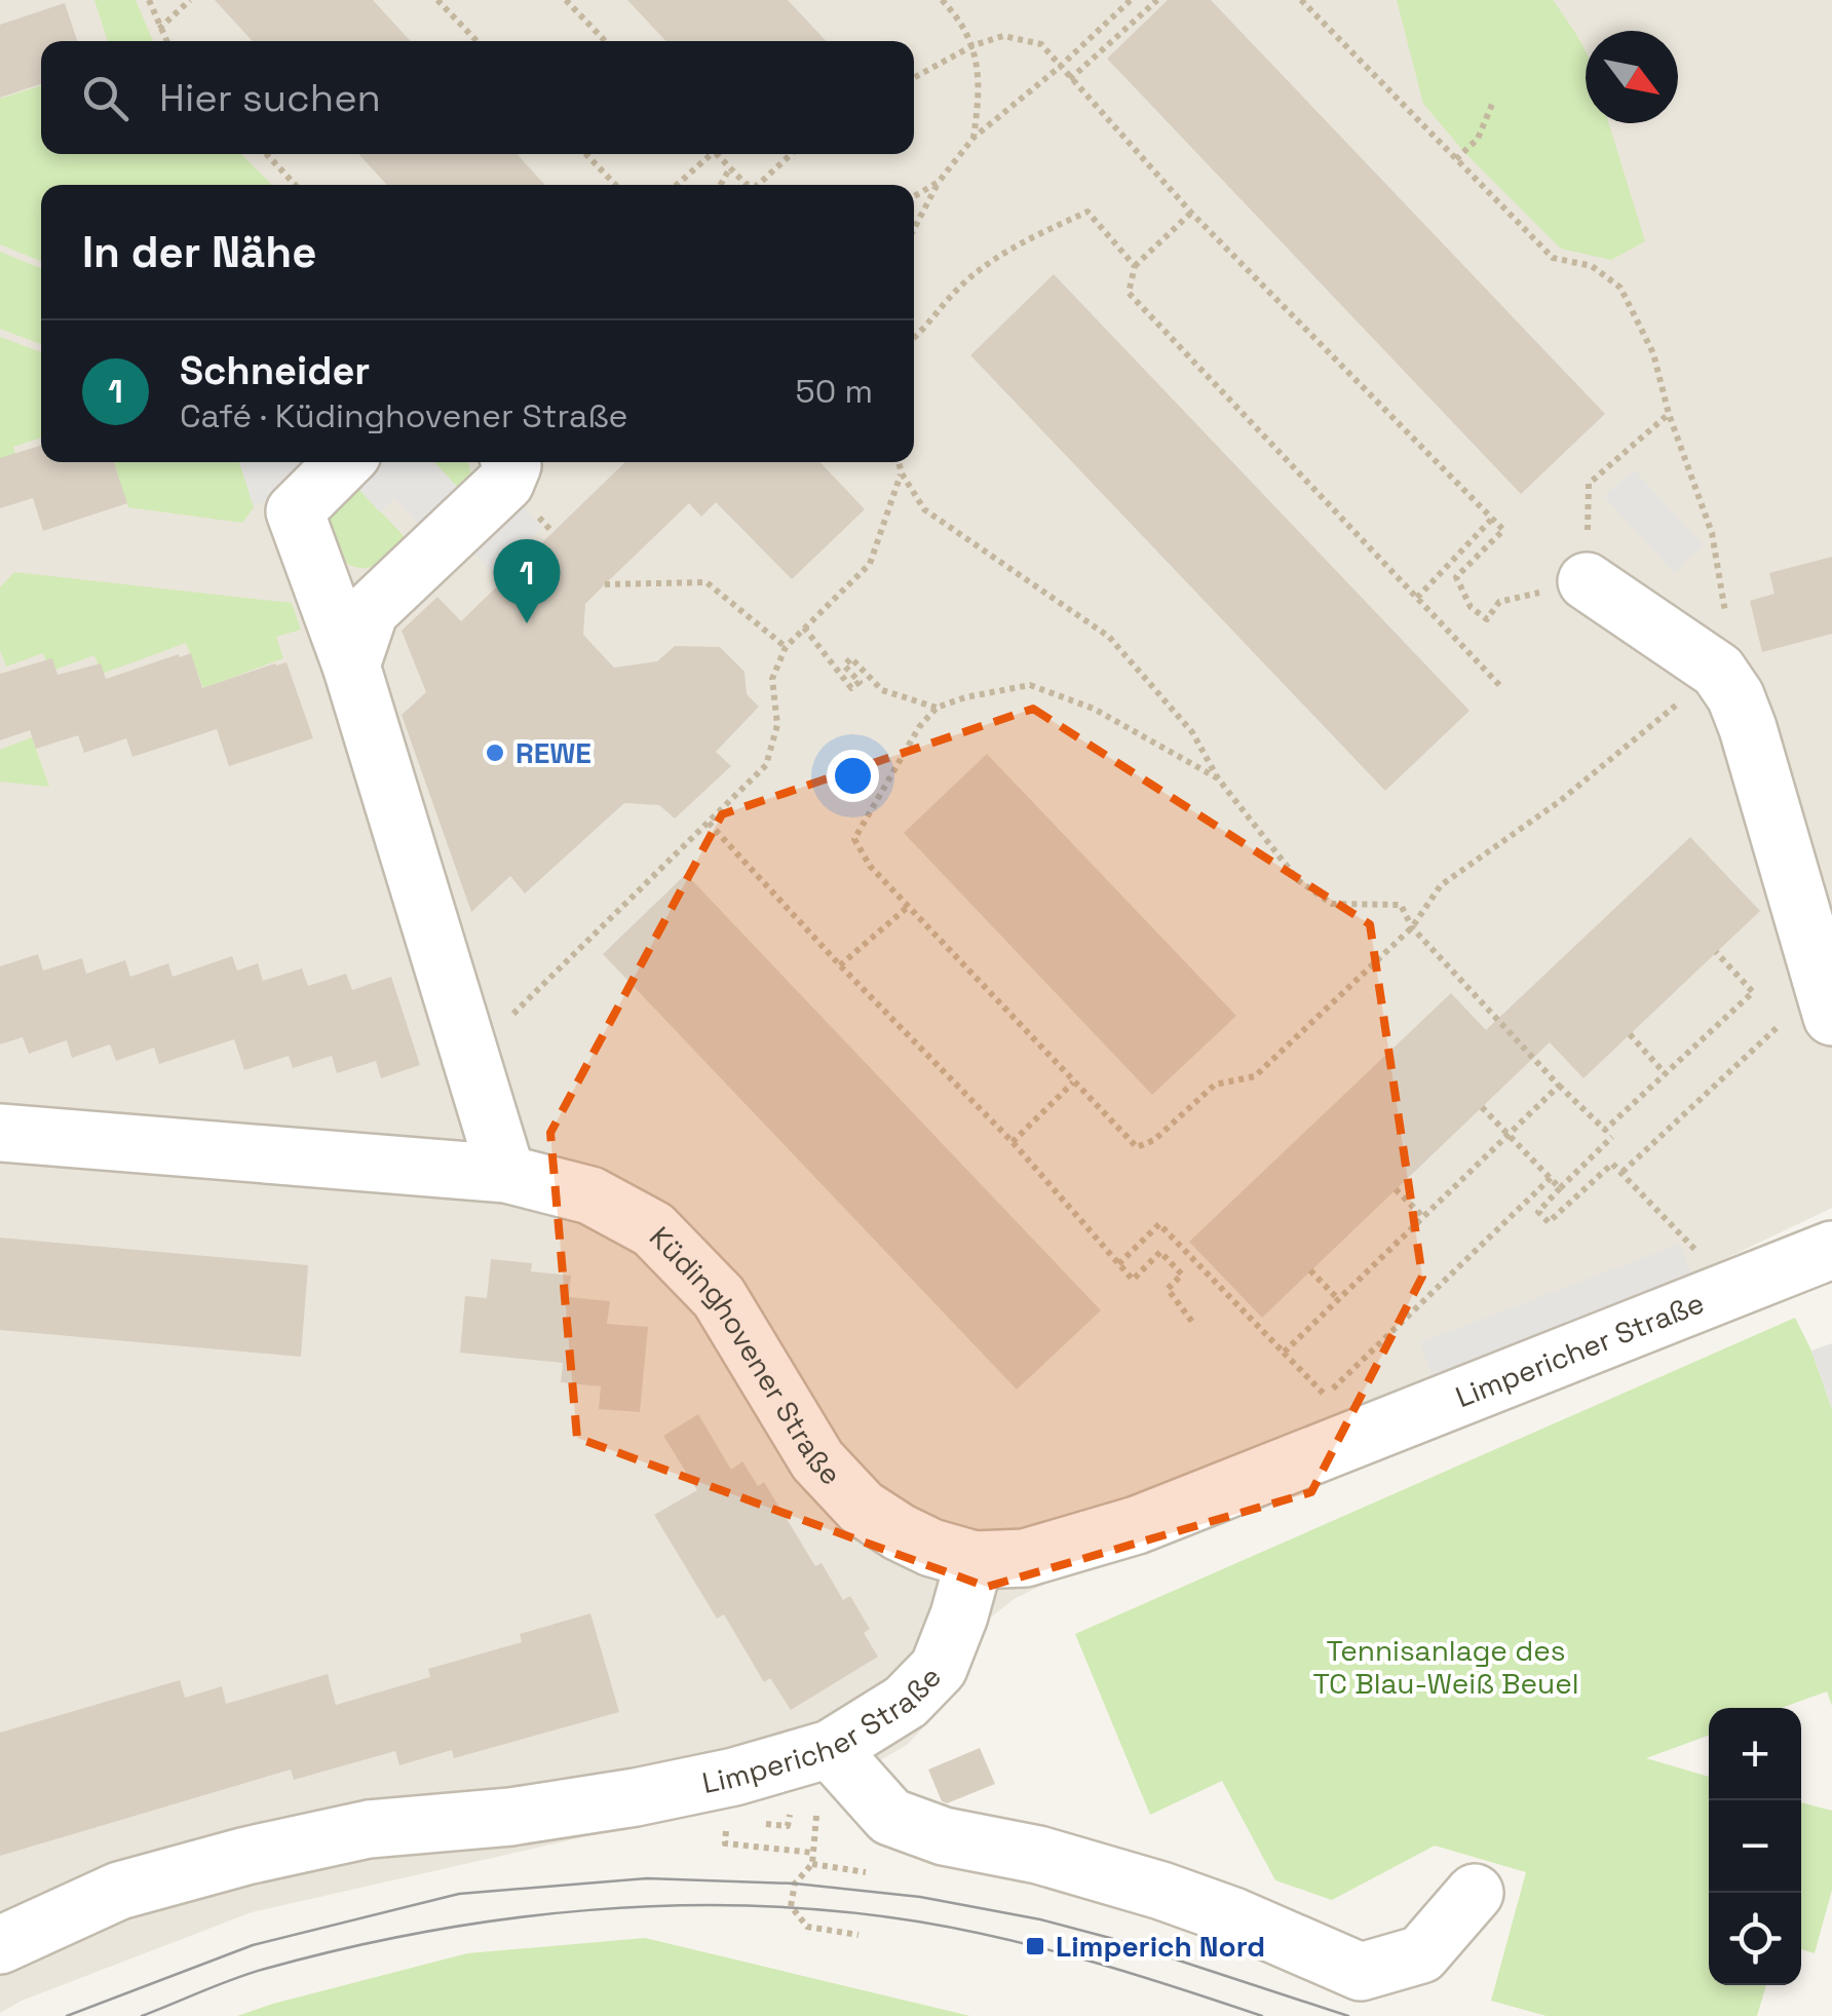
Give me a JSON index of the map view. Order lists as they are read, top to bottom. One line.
{"streets":{"street":["Limpericher Straße","Küdinghovener Straße"]},"crossings":[["Limpericher Straße","Küdinghovener Straße"]],"parks":["Tennisanlage des TC Blau-Weiß Beuel"],"places":{"other":["REWE"],"transit":["Limperich Nord"]},"north":"bottom right","page":{"search":"Hier suchen","heading":"In der Nähe","list":[{"mark":"1","name":"Schneider","note":"Café · Küdinghovener Straße","value":"50 m"}],"pins":"1","map_buttons":["+","−"]}}
